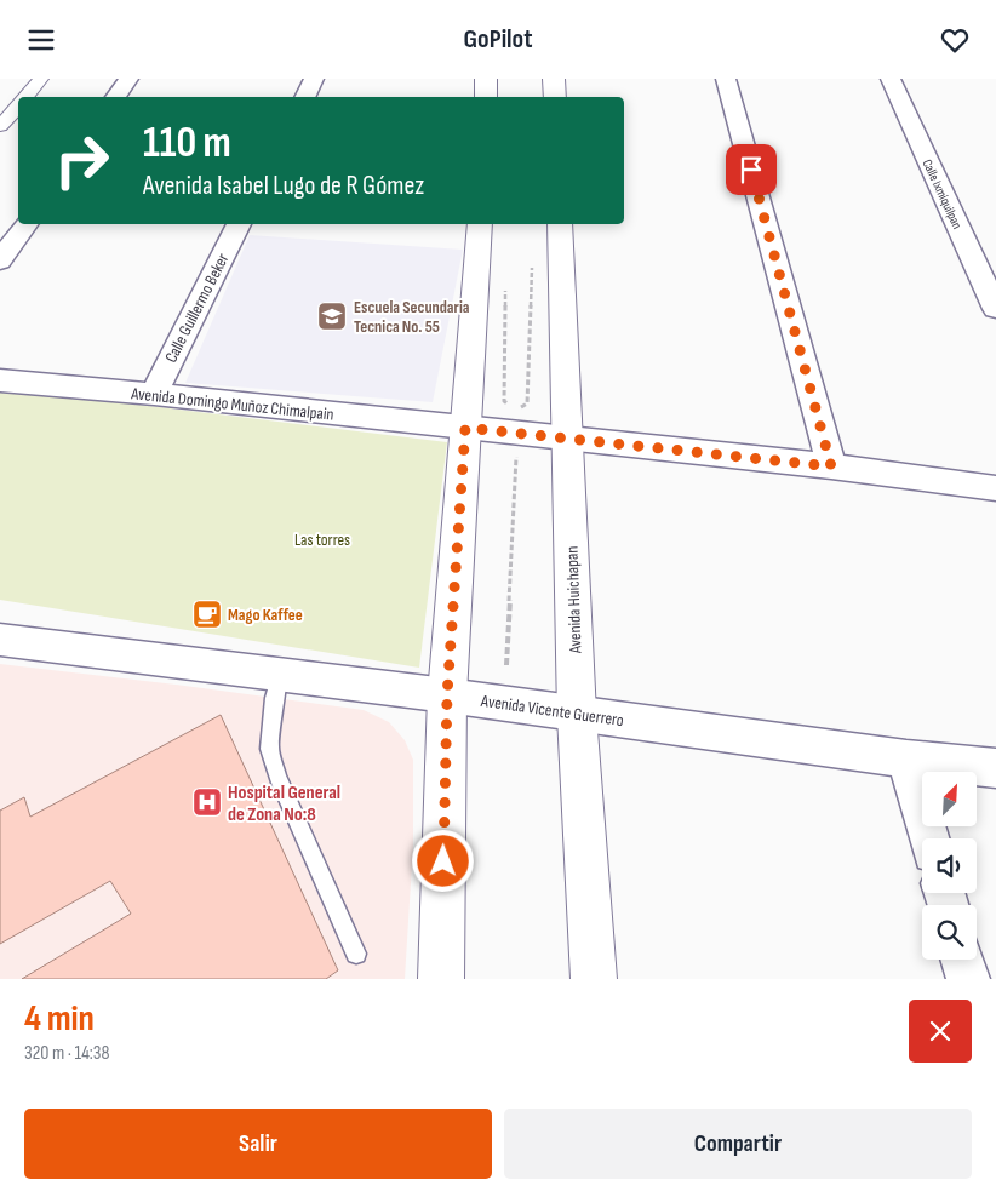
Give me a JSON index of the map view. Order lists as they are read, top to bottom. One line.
{"streets":{"street":["Calle Ixmiquilpan","Calle Guillermo Beker","Avenida Domingo Muñoz Chimalpain","Avenida Huichapan","Avenida Vicente Guerrero"]},"crossings":[["Calle Guillermo Beker","Avenida Domingo Muñoz Chimalpain"],["Avenida Huichapan","Avenida Vicente Guerrero"]],"parks":["Las torres"],"places":{"school or university":["Escuela Secundaria Tecnica No. 55"],"cafe":["Mago Kaffee"],"hospital":["Hospital General de Zona No:8"]},"north":"top right","page":{"header":"GoPilot","turn":["110 m","Avenida Isabel Lugo de R Gómez"],"heading":["4 min","320 m · 14:38"],"buttons":["Salir","Compartir"]}}
